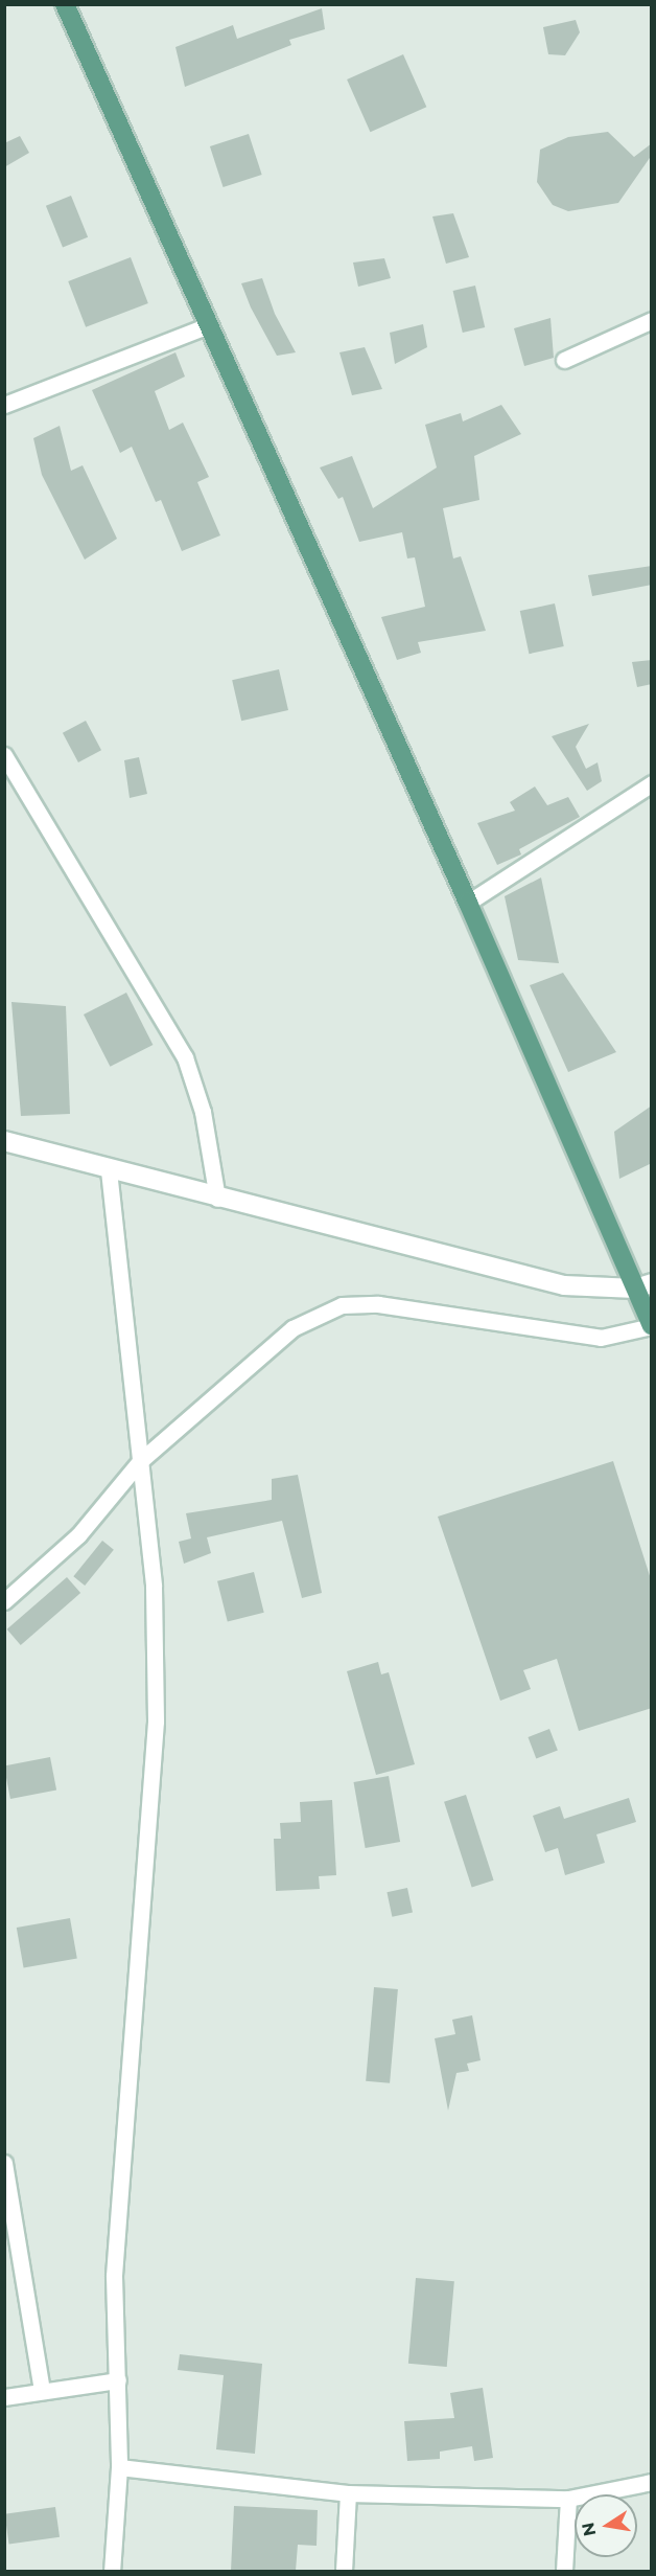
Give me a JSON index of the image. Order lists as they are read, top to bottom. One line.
{"north":"left"}
